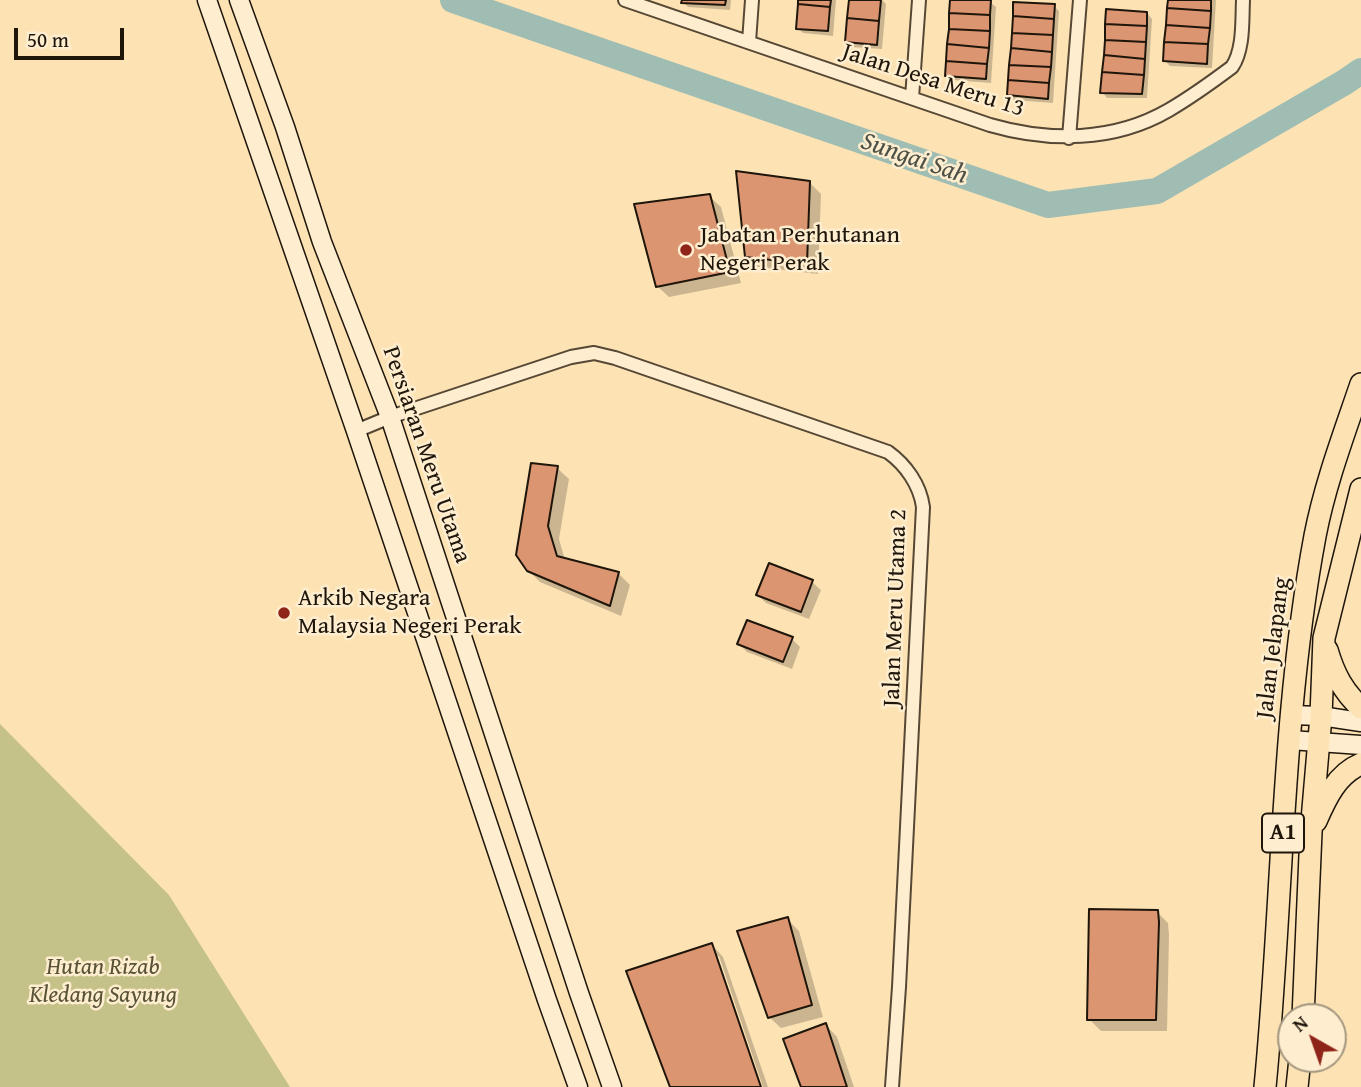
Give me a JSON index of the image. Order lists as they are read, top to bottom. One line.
{"streets":{"main road":["Persiaran Meru Utama","Jalan Jelapang","A1"],"street":["Jalan Desa Meru 13","Jalan Meru Utama 2"]},"crossings":[["Persiaran Meru Utama","Jalan Meru Utama 2"]],"water":["Sungai Sah"],"parks":["Hutan Rizab Kledang Sayung"],"places":["Jabatan Perhutanan Negeri Perak","Arkib Negara Malaysia Negeri Perak"],"scale_bar":"50 m","north":"top left"}
